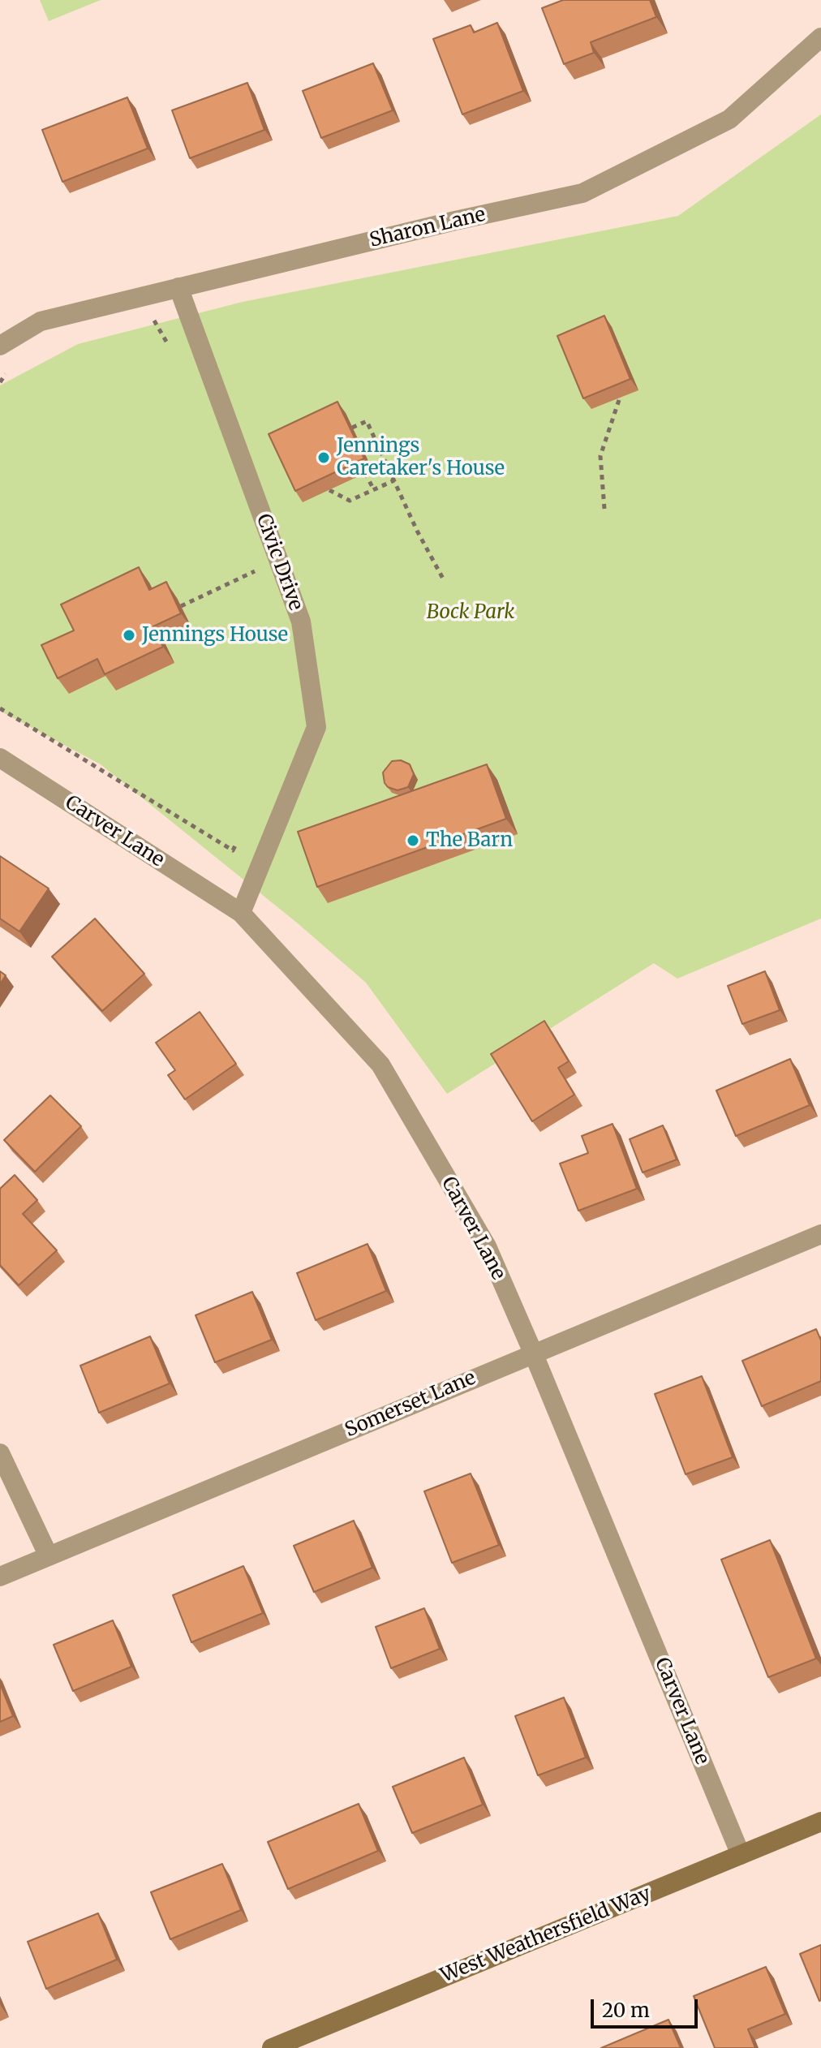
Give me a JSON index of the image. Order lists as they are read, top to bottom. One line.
{"streets":{"street":["Sharon Lane","Civic Drive","Carver Lane","Somerset Lane","West Weathersfield Way"]},"crossings":[["Sharon Lane","Civic Drive"],["Civic Drive","Carver Lane"],["Carver Lane","Somerset Lane"],["Carver Lane","West Weathersfield Way"]],"parks":["Bock Park"],"places":["Jennings Caretaker's House","Jennings House","The Barn"],"scale_bar":"20 m"}
